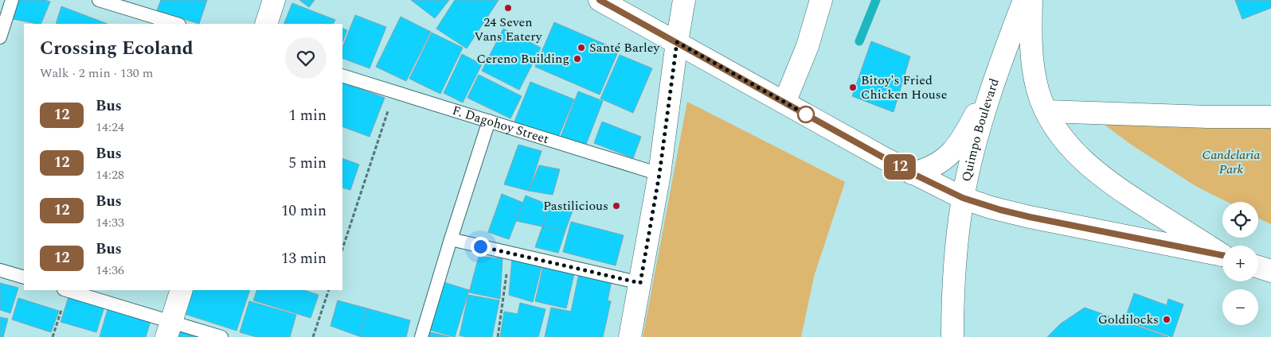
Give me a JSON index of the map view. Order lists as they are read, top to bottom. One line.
{"streets":{"main road":["Quimpo Boulevard"],"lane":["F. Dagohoy Street"]},"parks":["Candelaria Park"],"places":["24 Seven Vans Eatery","Santé Barley","Cereno Building","Bitoy's Fried Chicken House","Pastilicious","Goldilocks"],"lines":["bus line 12"],"page":{"on_map":"12","heading":["Crossing Ecoland","Walk · 2 min · 130 m"],"list":[{"mark":"12","name":"Bus","note":"14:24","value":"1 min"},{"mark":"12","name":"Bus","note":"14:28","value":"5 min"},{"mark":"12","name":"Bus","note":"14:33","value":"10 min"},{"mark":"12","name":"Bus","note":"14:36","value":"13 min"}],"map_buttons":["+","−"]}}
